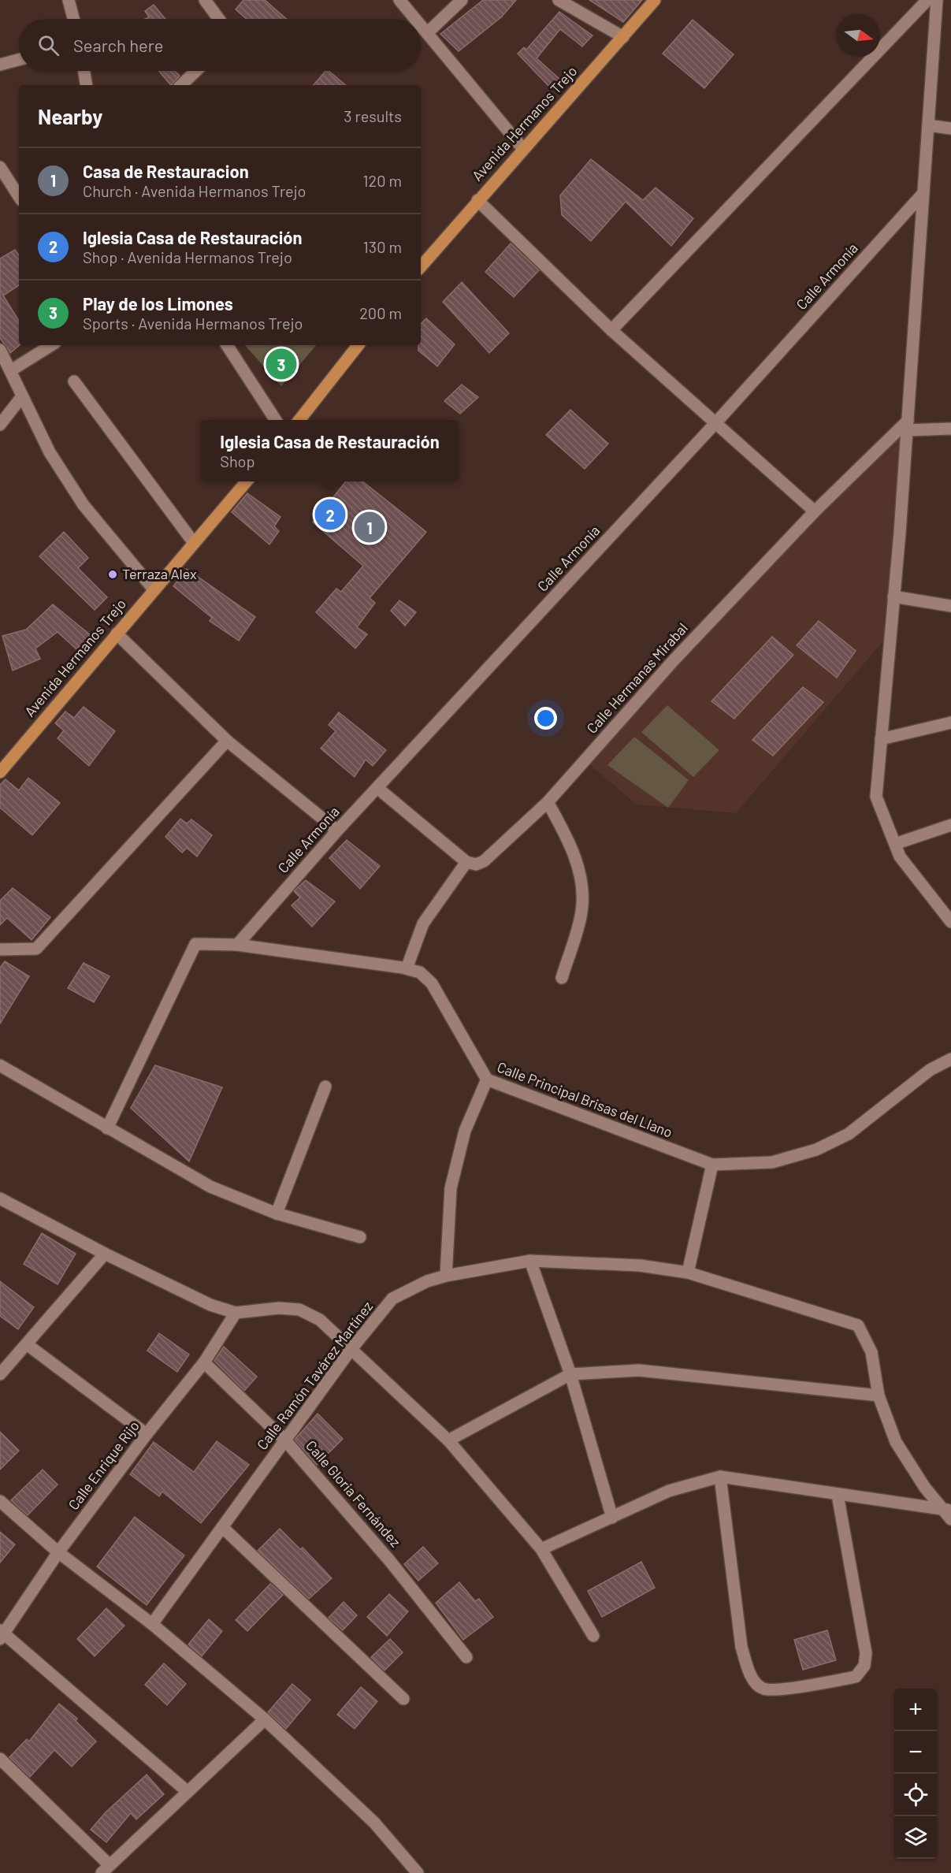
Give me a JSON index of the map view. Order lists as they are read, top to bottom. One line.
{"streets":{"main road":["Avenida Hermanos Trejo"],"street":["Calle Armonía","Calle Hermanas Mirabal","Calle Principal Brisas del Llano","Calle Ramón Tavárez Martínez","Calle Enrique Rijo","Calle Gloria Fernández"]},"crossings":[["Calle Armonía","Calle Principal Brisas del Llano"],["Calle Ramón Tavárez Martínez","Calle Gloria Fernández"],["Calle Enrique Rijo","Calle Gloria Fernández"]],"places":["Terraza Alex"],"north":"right","page":{"search":"Search here","heading":["Nearby","3 results"],"list":[{"mark":"1","name":"Casa de Restauracion","note":"Church · Avenida Hermanos Trejo","value":"120 m"},{"mark":"2","name":"Iglesia Casa de Restauración","note":"Shop · Avenida Hermanos Trejo","value":"130 m"},{"mark":"3","name":"Play de los Limones","note":"Sports · Avenida Hermanos Trejo","value":"200 m"}],"pins":["3","2","1"],"popup":["Iglesia Casa de Restauración","Shop"],"map_buttons":["+","−"]}}
